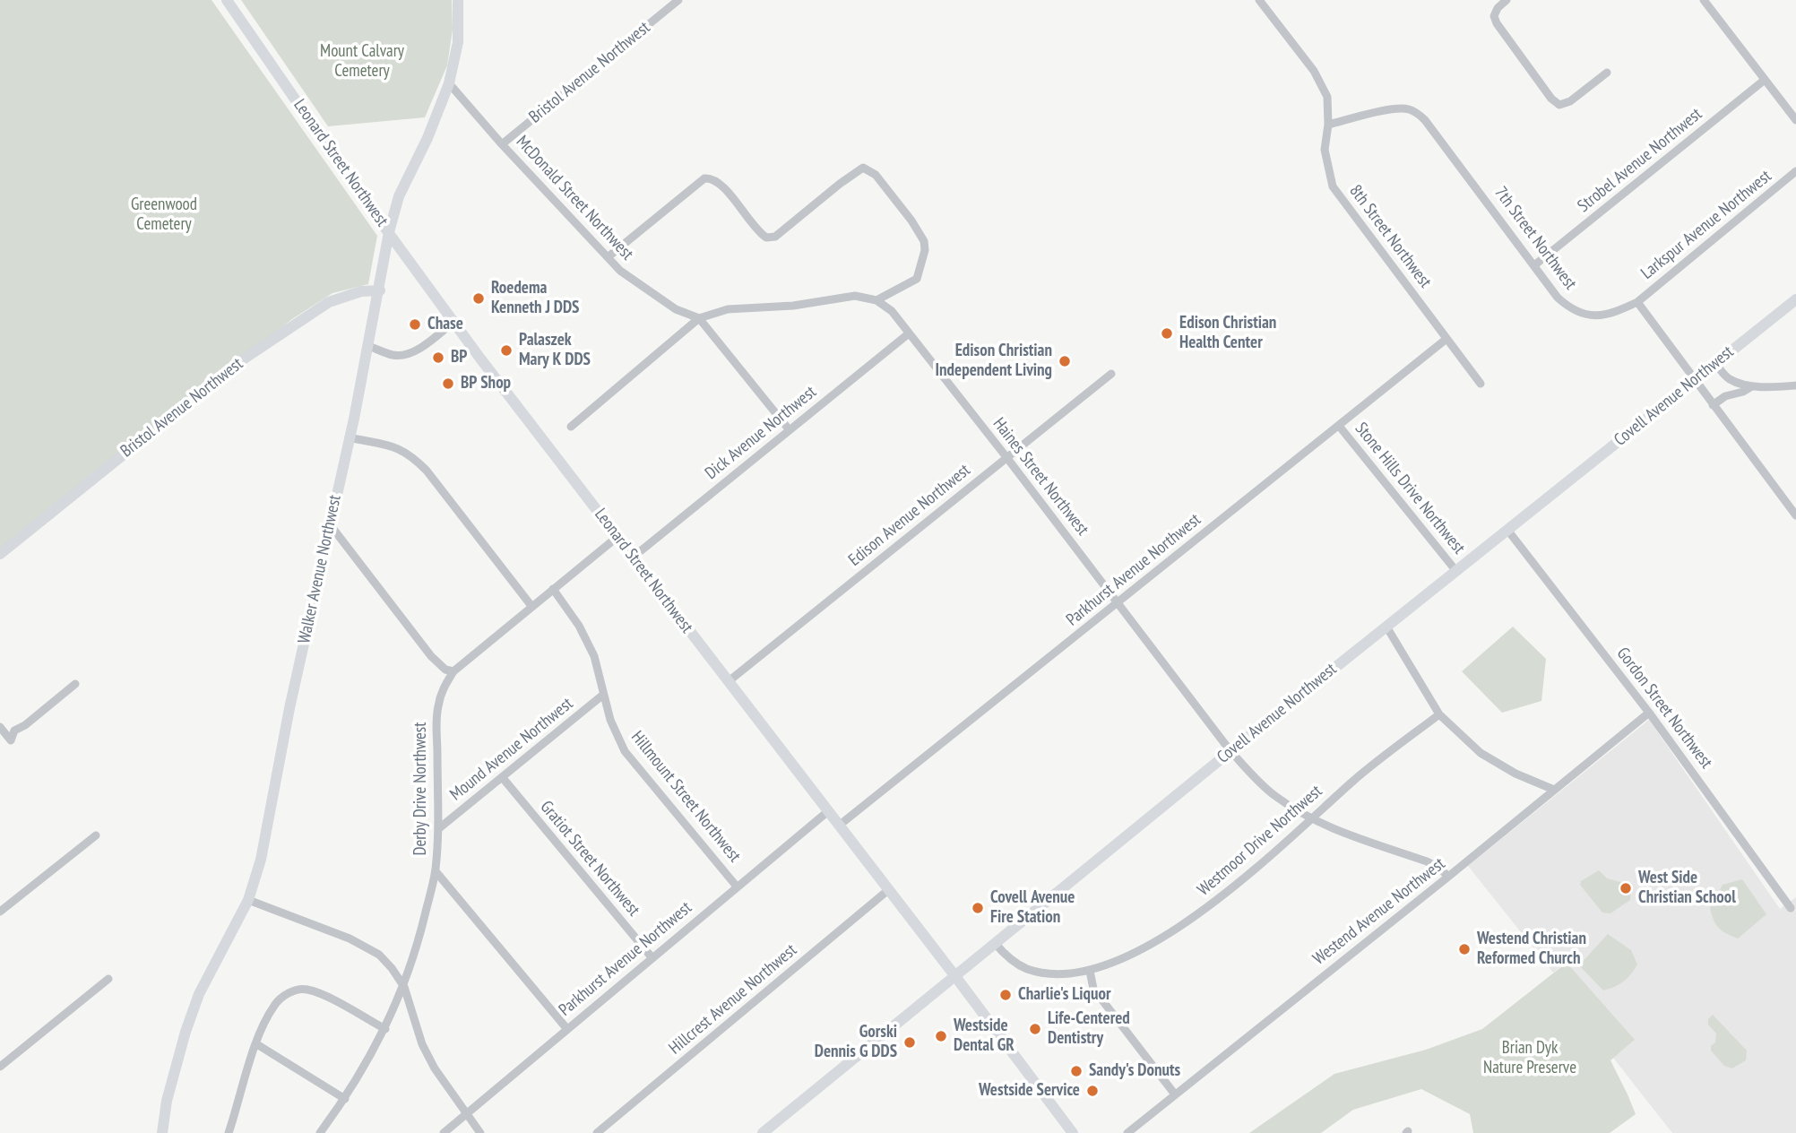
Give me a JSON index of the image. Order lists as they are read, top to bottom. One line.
{"streets":{"main road":["Bristol Avenue Northwest","Leonard Street Northwest","Covell Avenue Northwest","Walker Avenue Northwest"],"street":["Strobel Avenue Northwest","McDonald Street Northwest","Larkspur Avenue Northwest","8th Street Northwest","7th Street Northwest","Dick Avenue Northwest","Haines Street Northwest","Stone Hills Drive Northwest","Edison Avenue Northwest","Parkhurst Avenue Northwest","Gordon Street Northwest","Mound Avenue Northwest","Derby Drive Northwest","Hillmount Street Northwest","Westmoor Drive Northwest","Gratiot Street Northwest","Westend Avenue Northwest","Hillcrest Avenue Northwest"]},"crossings":[["Bristol Avenue Northwest","McDonald Street Northwest"],["Bristol Avenue Northwest","Walker Avenue Northwest"],["Strobel Avenue Northwest","7th Street Northwest"],["Leonard Street Northwest","Covell Avenue Northwest"],["Leonard Street Northwest","Dick Avenue Northwest"],["Leonard Street Northwest","Edison Avenue Northwest"],["Leonard Street Northwest","Walker Avenue Northwest"],["Leonard Street Northwest","Parkhurst Avenue Northwest"],["Leonard Street Northwest","Derby Drive Northwest"],["Leonard Street Northwest","Hillcrest Avenue Northwest"],["McDonald Street Northwest","Dick Avenue Northwest"],["McDonald Street Northwest","Walker Avenue Northwest"],["Larkspur Avenue Northwest","7th Street Northwest"],["8th Street Northwest","7th Street Northwest"],["8th Street Northwest","Parkhurst Avenue Northwest"],["Covell Avenue Northwest","Haines Street Northwest"],["Covell Avenue Northwest","Stone Hills Drive Northwest"],["Covell Avenue Northwest","Gordon Street Northwest"],["Covell Avenue Northwest","Westmoor Drive Northwest"],["Dick Avenue Northwest","Haines Street Northwest"],["Haines Street Northwest","Edison Avenue Northwest"],["Haines Street Northwest","Parkhurst Avenue Northwest"],["Haines Street Northwest","Westmoor Drive Northwest"],["Haines Street Northwest","Westend Avenue Northwest"],["Stone Hills Drive Northwest","Parkhurst Avenue Northwest"],["Parkhurst Avenue Northwest","Hillmount Street Northwest"],["Parkhurst Avenue Northwest","Gratiot Street Northwest"],["Gordon Street Northwest","Westend Avenue Northwest"],["Mound Avenue Northwest","Derby Drive Northwest"],["Mound Avenue Northwest","Hillmount Street Northwest"],["Mound Avenue Northwest","Gratiot Street Northwest"],["Derby Drive Northwest","Hillmount Street Northwest"]],"parks":["Mount Calvary Cemetery","Greenwood Cemetery","Brian Dyk Nature Preserve"],"places":["Roedema Kenneth J DDS","Chase","Edison Christian Health Center","Palaszek Mary K DDS","BP","Edison Christian Independent Living","BP Shop","West Side Christian School","Covell Avenue Fire Station","Westend Christian Reformed Church","Charlie's Liquor","Life-Centered Dentistry","Westside Dental GR","Gorski Dennis G DDS","Sandy's Donuts","Westside Service"]}
